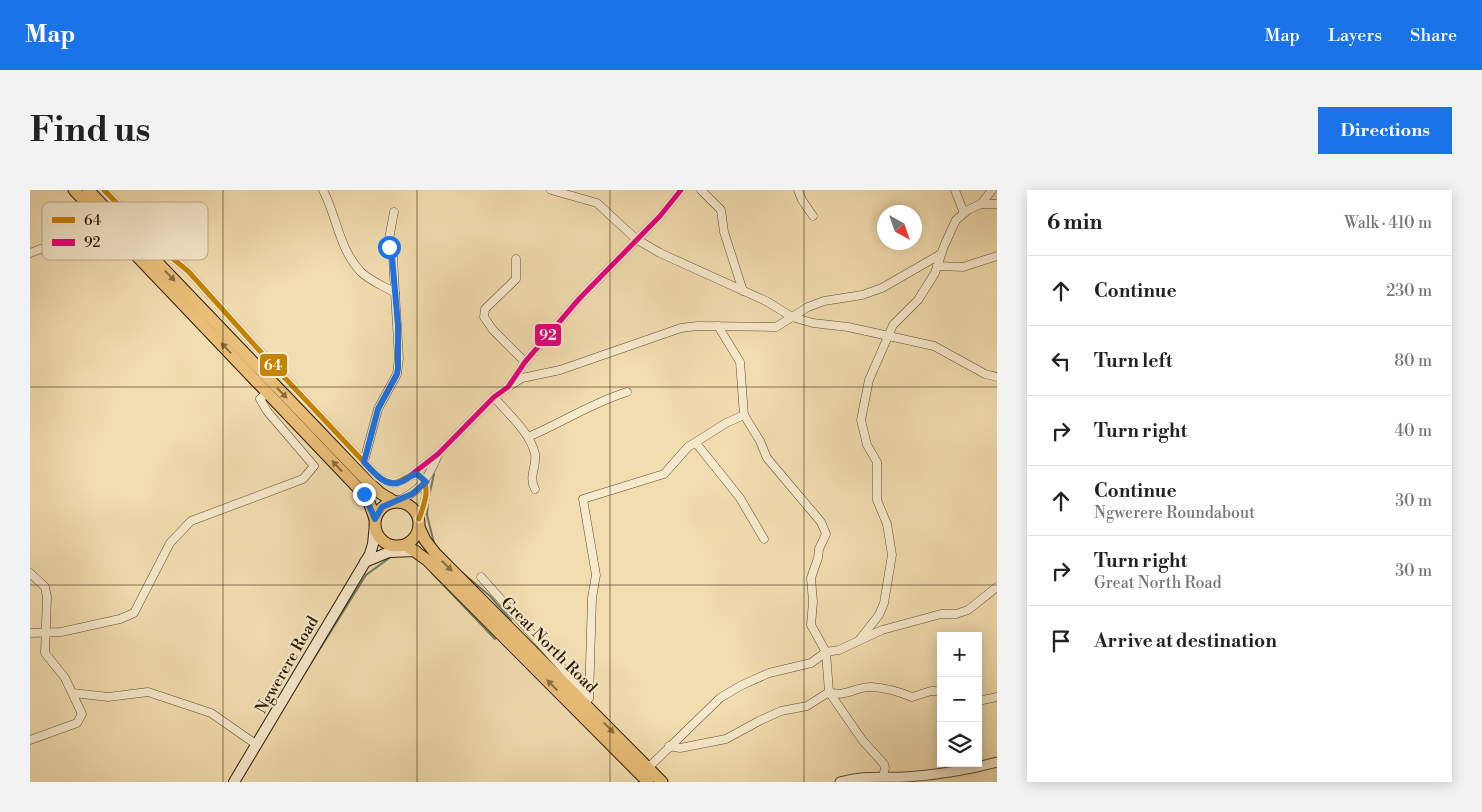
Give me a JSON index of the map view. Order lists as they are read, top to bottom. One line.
{"streets":{"main road":["Great North Road","Ngwerere Road"]},"crossings":[["Great North Road","Ngwerere Road"]],"lines":["transit line 64","transit line 92"],"legend":["64","92"],"north":"bottom right","page":{"header":"Map","nav":["Map","Layers","Share"],"buttons":"Directions","title":"Find us","heading":["6 min","Walk · 410 m"],"list":[["Continue","230 m"],["Turn left","80 m"],["Turn right","40 m"],["Continue","Ngwerere Roundabout","30 m"],["Turn right","Great North Road","30 m"],"Arrive at destination"],"map_buttons":["+","−"]}}
